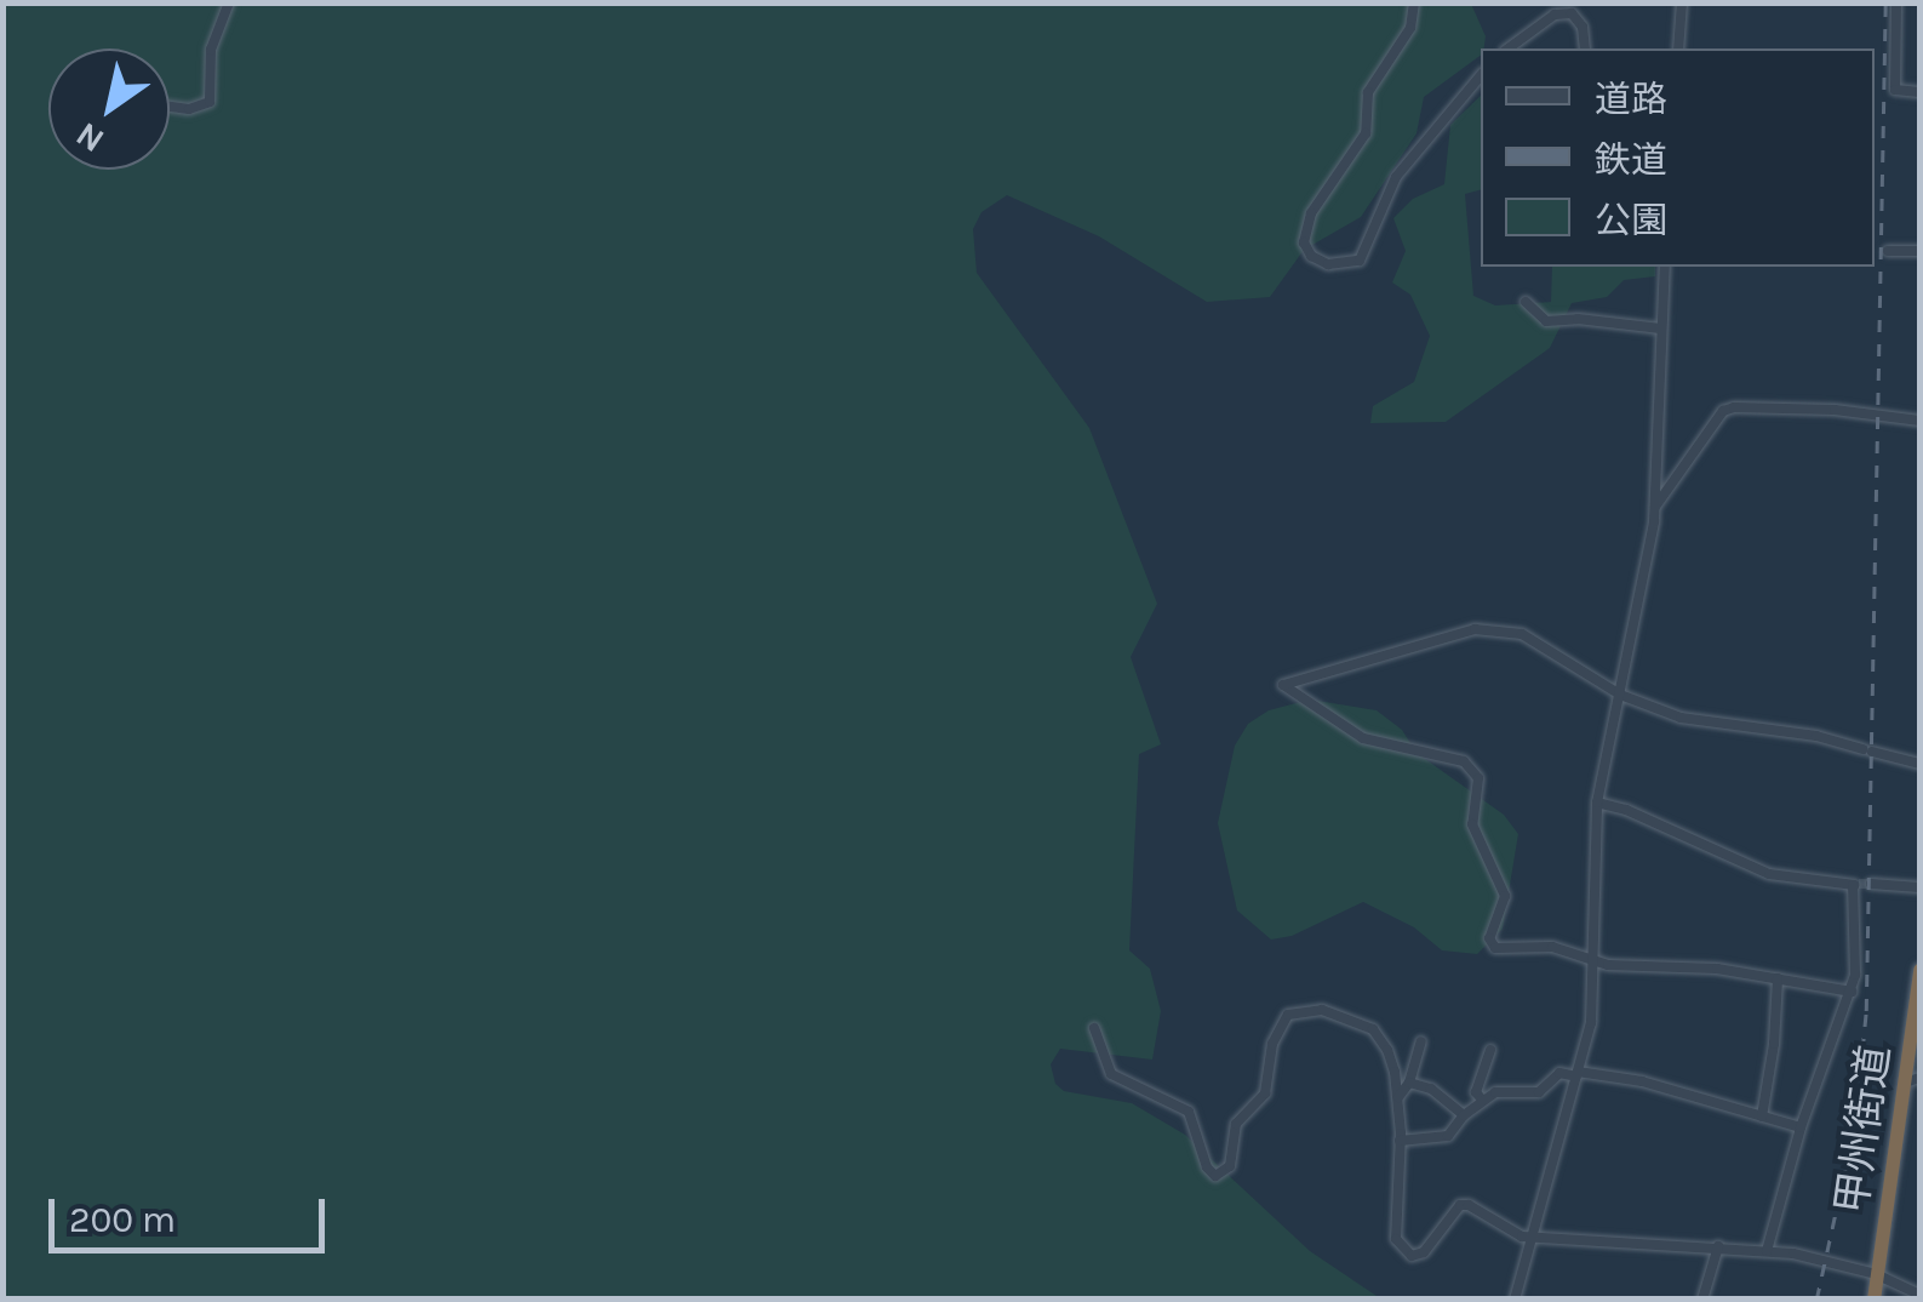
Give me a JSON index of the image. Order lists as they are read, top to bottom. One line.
{"streets":{"highway":["甲州街道"]},"legend":["道路","鉄道","公園"],"scale_bar":"200 m","north":"bottom left"}
